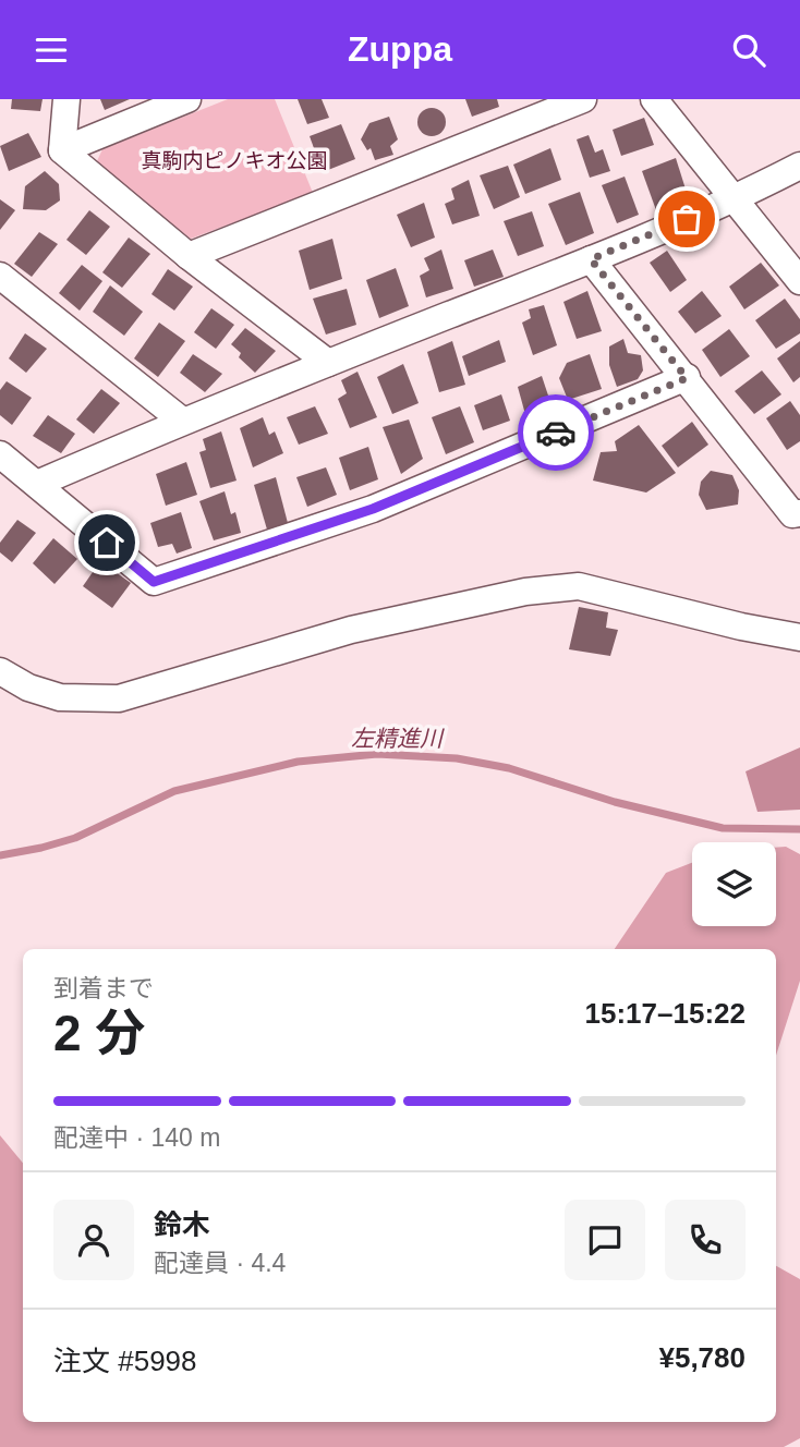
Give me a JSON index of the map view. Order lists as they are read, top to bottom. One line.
{"water":["左精進川"],"parks":["真駒内ピノキオ公園"],"page":{"header":"Zuppa","heading":["2 分","到着まで","15:17–15:22"],"panel":["鈴木","配達員 · 4.4","注文 #5998","¥5,780"],"bar":"配達中 · 140 m"}}
